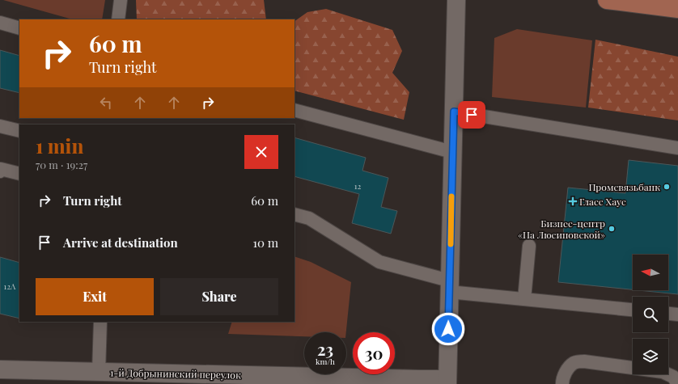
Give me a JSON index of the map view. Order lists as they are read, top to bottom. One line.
{"streets":{"street":["1-й Добрынинский переулок"]},"places":{"other":["Промсвязьбанк","Бизнес-центр «На Люсиновской»"],"health":["Гласс Хаус"]},"house_numbers":["12","12А"],"north":"left","page":{"turn":["60 m","Turn right"],"heading":["1 min","70 m · 19:27"],"list":[{"name":"Turn right","value":"60 m"},{"name":"Arrive at destination","value":"10 m"}],"buttons":["Exit","Share"],"speed":"23 km/h","limit":"30"}}
